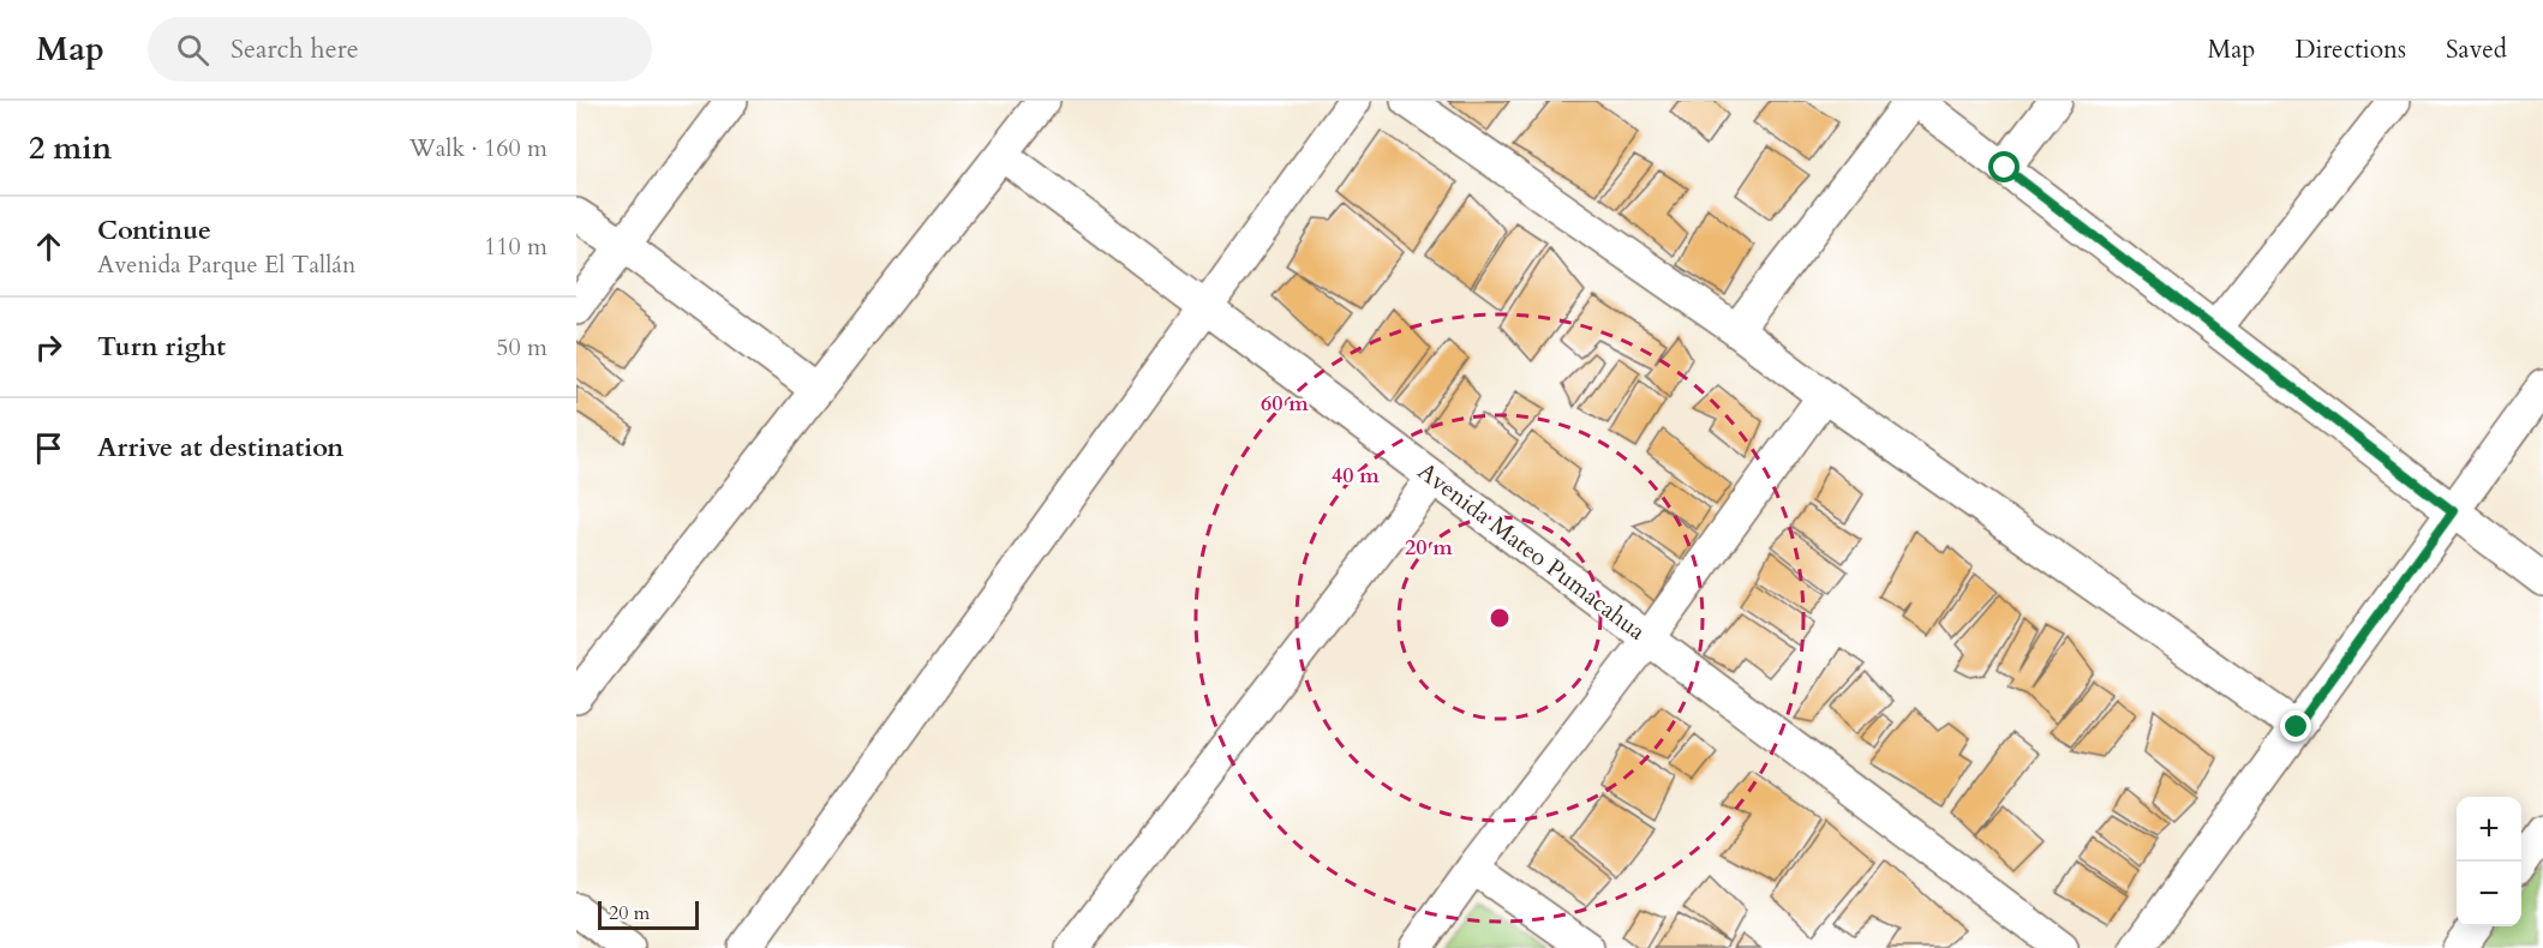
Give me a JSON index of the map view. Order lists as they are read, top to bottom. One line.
{"streets":{"street":["Avenida Mateo Pumacahua"]},"scale_bar":"20 m","page":{"header":"Map","search":"Search here","nav":["Map","Directions","Saved"],"heading":["2 min","Walk · 160 m"],"list":[["Continue","Avenida Parque El Tallán","110 m"],["Turn right","50 m"],"Arrive at destination"],"map_buttons":["+","−"],"scale":"20 m"},"rings":["60 m","40 m","20 m"]}
